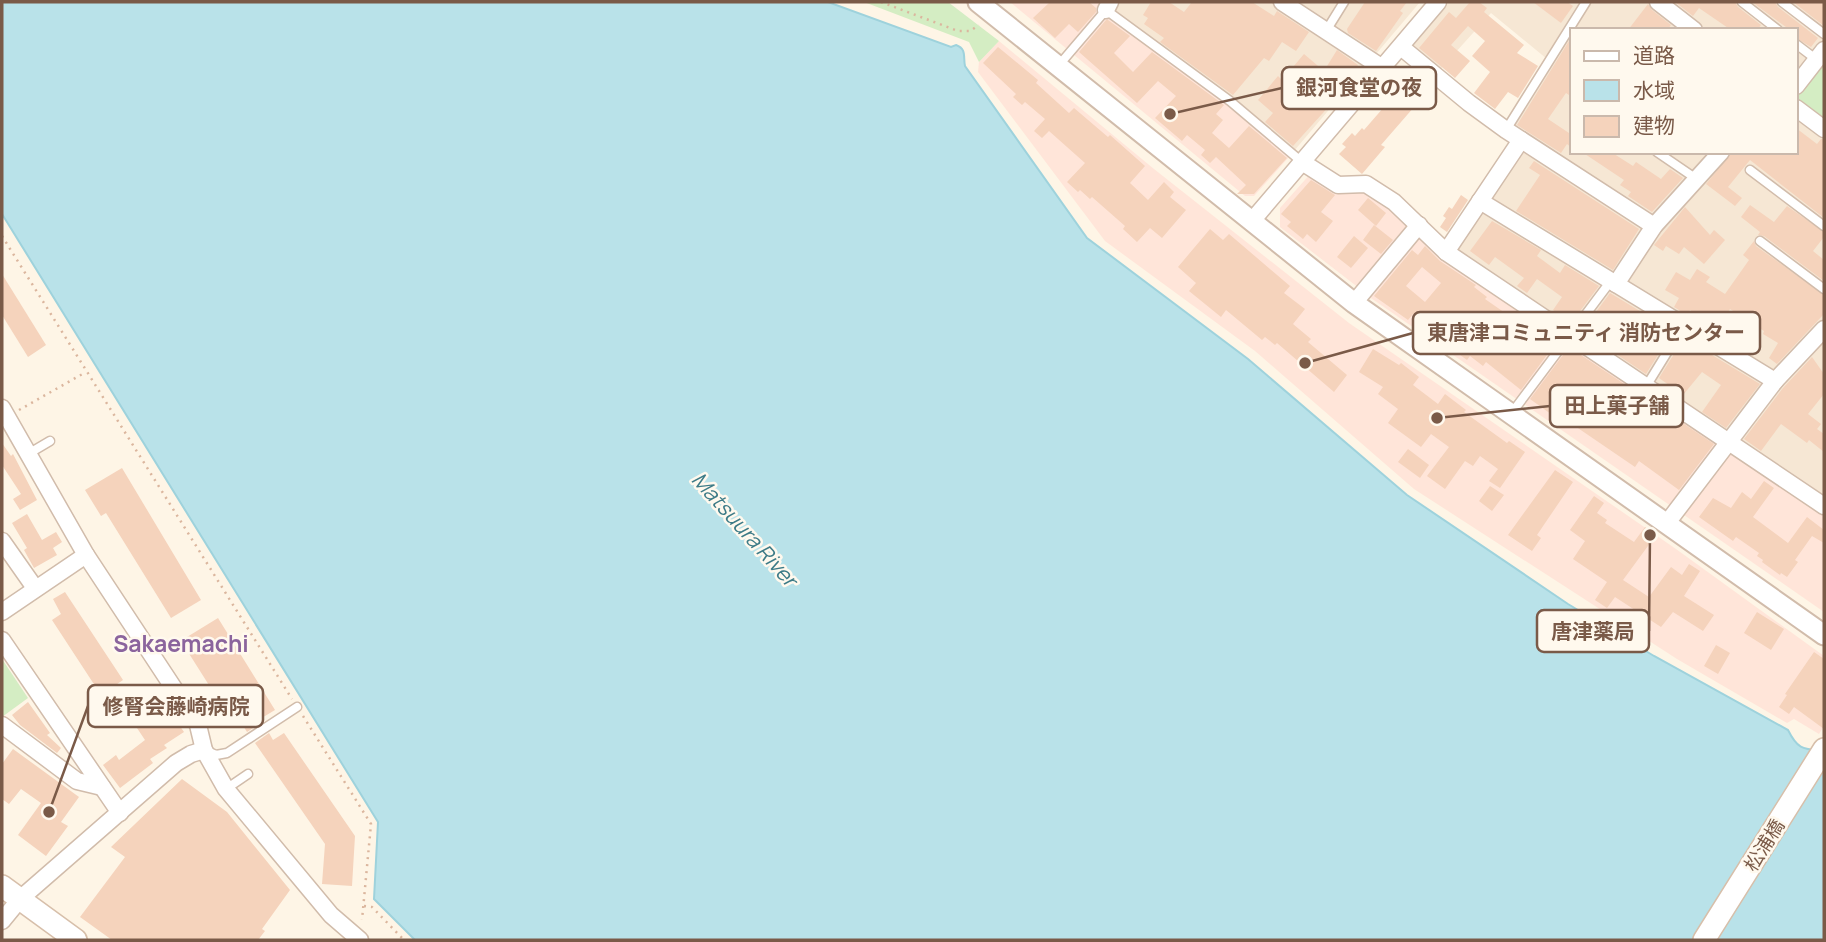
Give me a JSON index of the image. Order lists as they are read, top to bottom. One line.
{"streets":{"main road":["松浦橋"]},"districts":["Sakaemachi"],"water":["Matsuura River"],"places":["銀河食堂の夜","東唐津コミュニティ 消防センター","田上菓子舗","唐津薬局","修腎会藤崎病院"],"legend":["道路","水域","建物"]}
